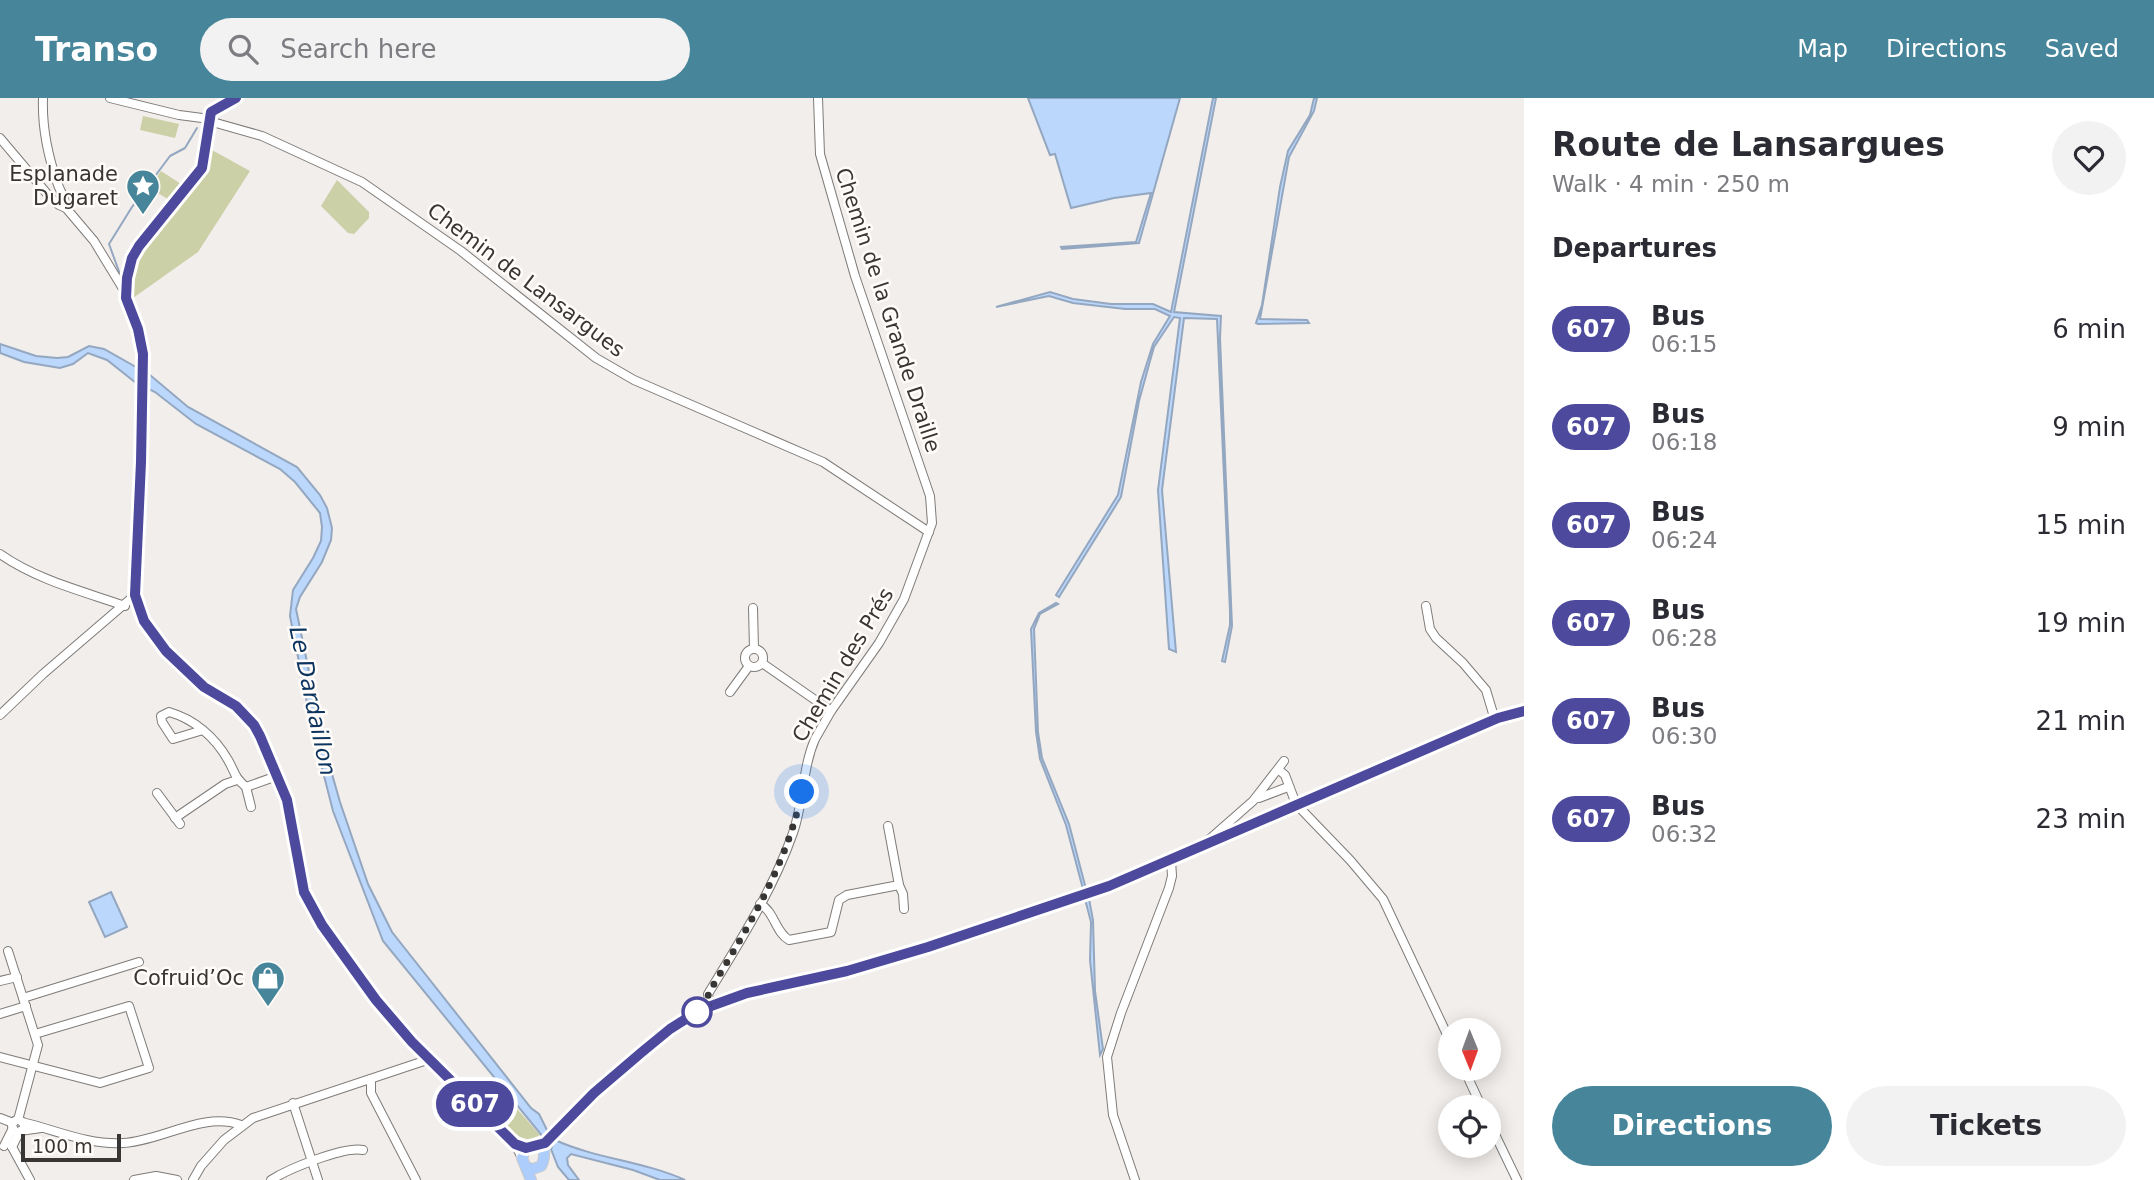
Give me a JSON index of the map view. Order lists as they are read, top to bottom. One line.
{"streets":{"street":["Chemin de Lansargues","Chemin de la Grande Draille","Chemin des Prés"]},"crossings":[["Chemin de Lansargues","Chemin de la Grande Draille"],["Chemin de Lansargues","Chemin des Prés"],["Chemin de la Grande Draille","Chemin des Prés"]],"water":["Le Dardaillon"],"places":{"place":["Esplanade Dugaret"],"shop":["Cofruid’Oc"]},"lines":["bus line 607"],"scale_bar":"100 m","north":"bottom","page":{"header":"Transo","search":"Search here","nav":["Map","Directions","Saved"],"on_map":"607","heading":[["Route de Lansargues","Walk · 4 min · 250 m"],"Departures"],"list":[{"mark":"607","name":"Bus","note":"06:15","value":"6 min"},{"mark":"607","name":"Bus","note":"06:18","value":"9 min"},{"mark":"607","name":"Bus","note":"06:24","value":"15 min"},{"mark":"607","name":"Bus","note":"06:28","value":"19 min"},{"mark":"607","name":"Bus","note":"06:30","value":"21 min"},{"mark":"607","name":"Bus","note":"06:32","value":"23 min"}],"buttons":["Directions","Tickets"],"scale":"100 m"}}
